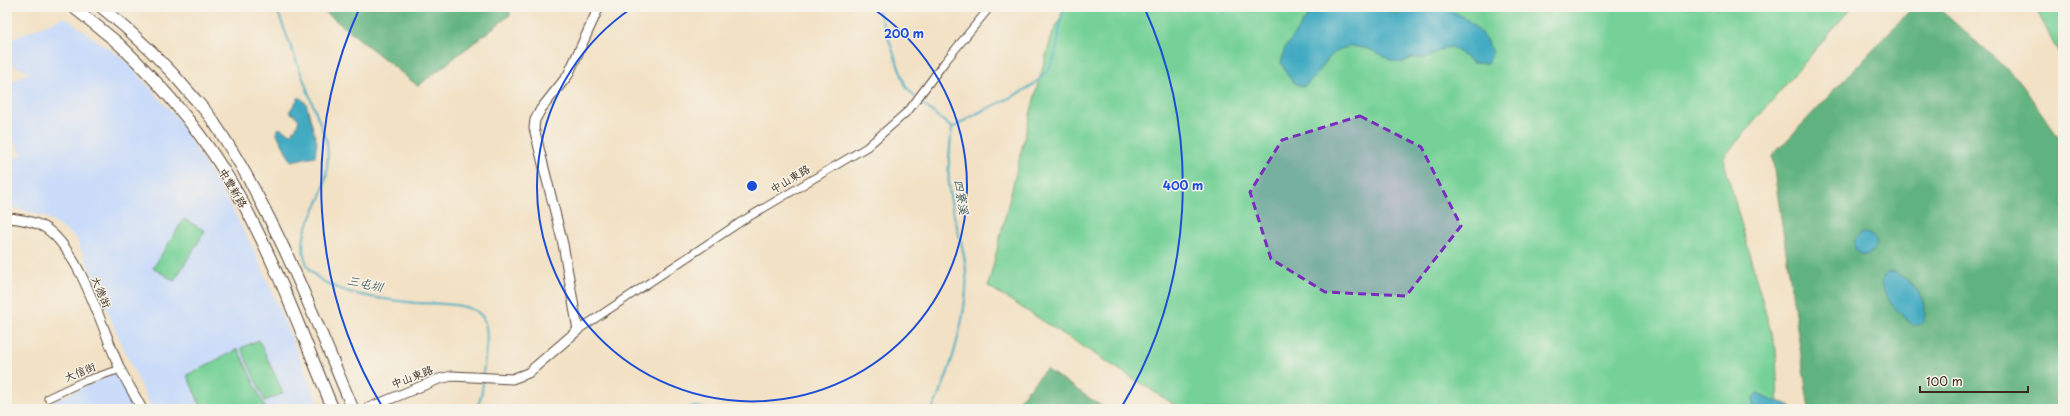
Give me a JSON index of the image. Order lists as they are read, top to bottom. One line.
{"streets":{"main road":["中豐新路"],"street":["中山東路","大德街","大信街"]},"crossings":[["大德街","大信街"]],"water":["四寮溪","三屯圳"],"scale_bar":"100 m","rings":["200 m","400 m"]}
